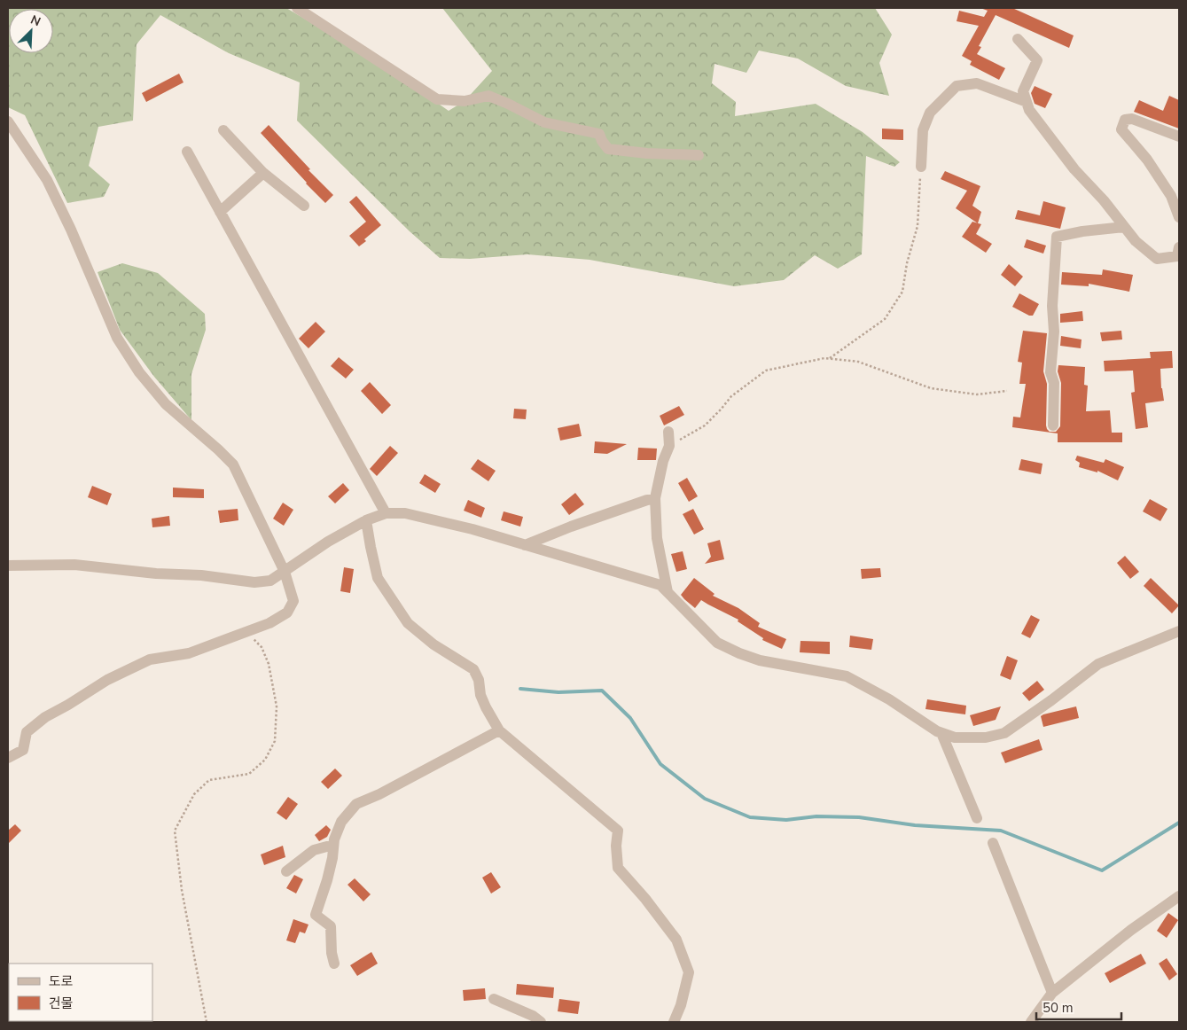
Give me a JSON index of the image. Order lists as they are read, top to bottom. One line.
{"legend":["도로","건물"],"scale_bar":"50 m","north":"top right"}
